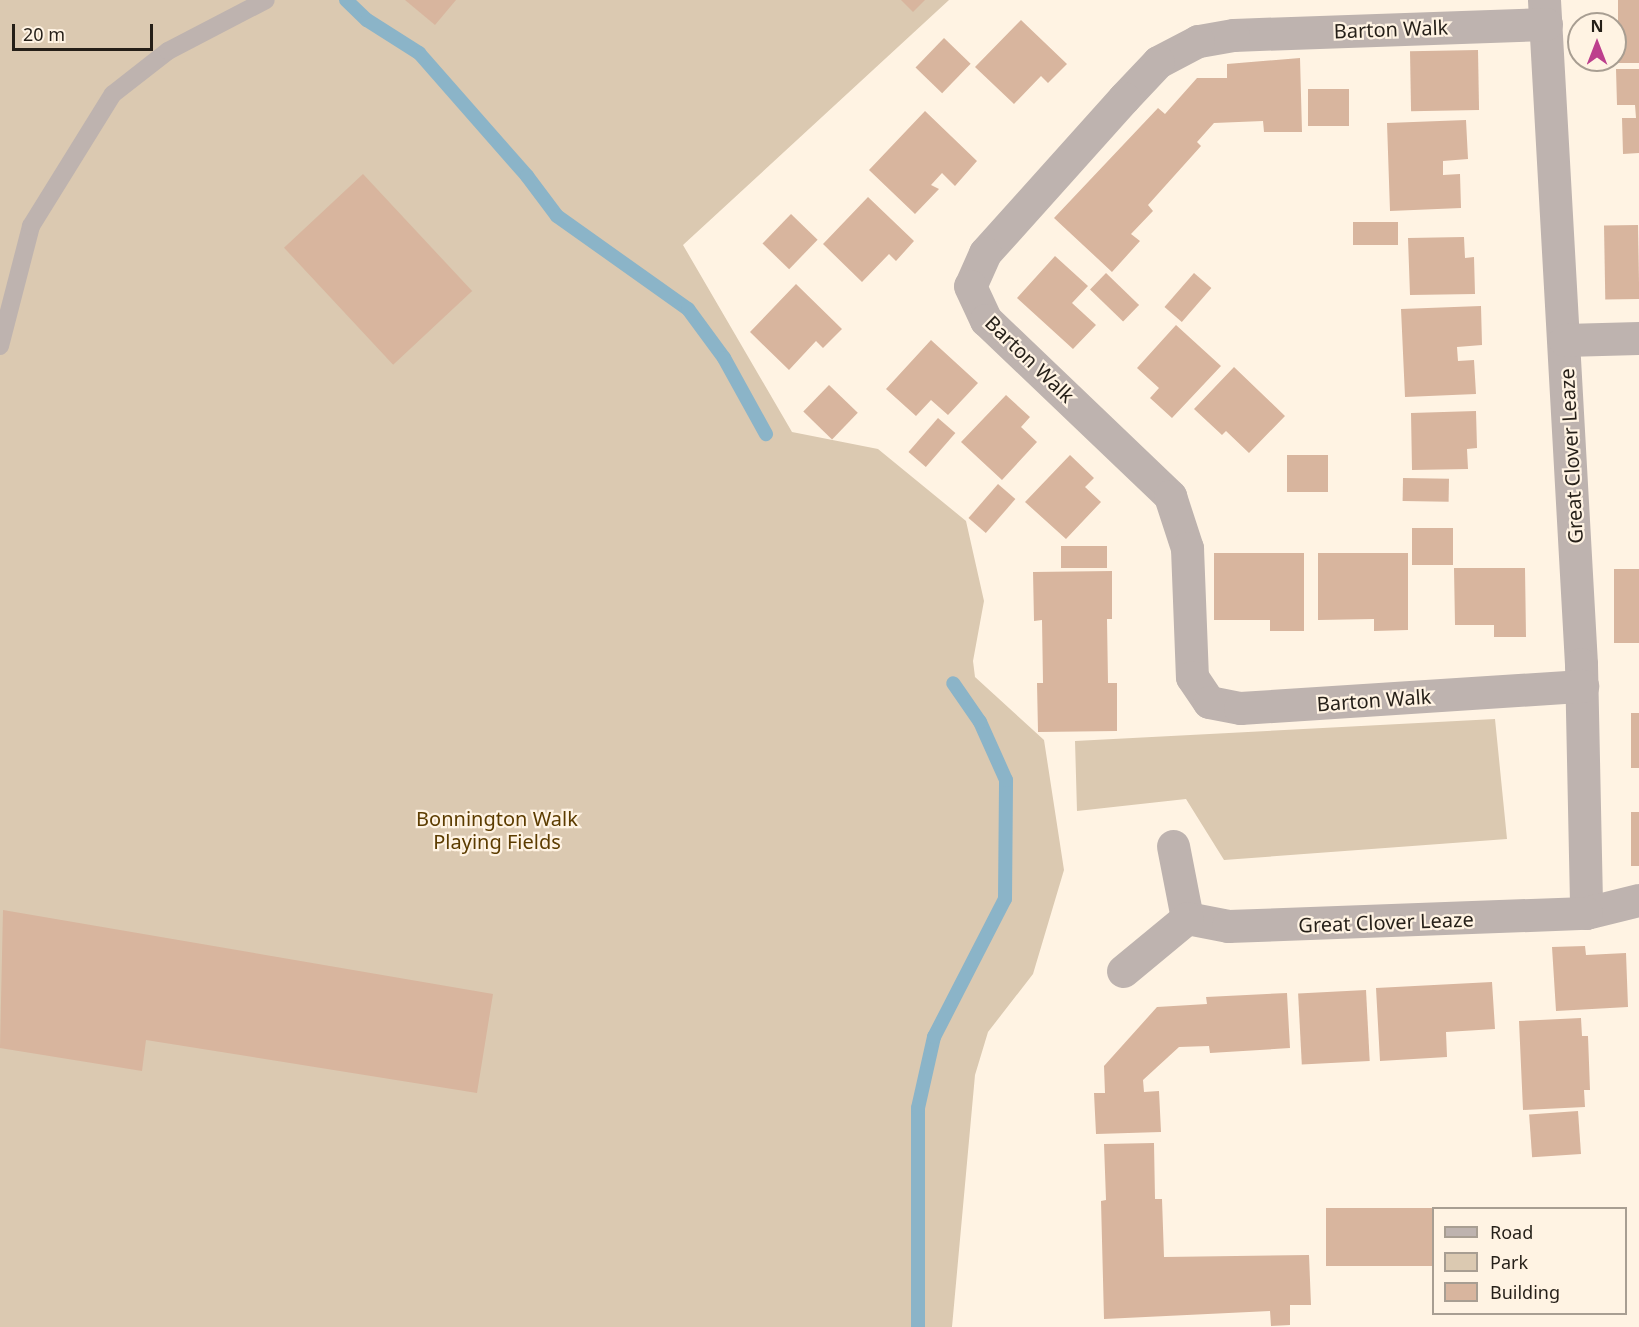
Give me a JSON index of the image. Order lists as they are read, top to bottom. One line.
{"streets":{"street":["Barton Walk","Great Clover Leaze"]},"crossings":[["Barton Walk","Great Clover Leaze"]],"parks":["Bonnington Walk Playing Fields"],"legend":["Road","Park","Building"],"scale_bar":"20 m","north":"top"}
